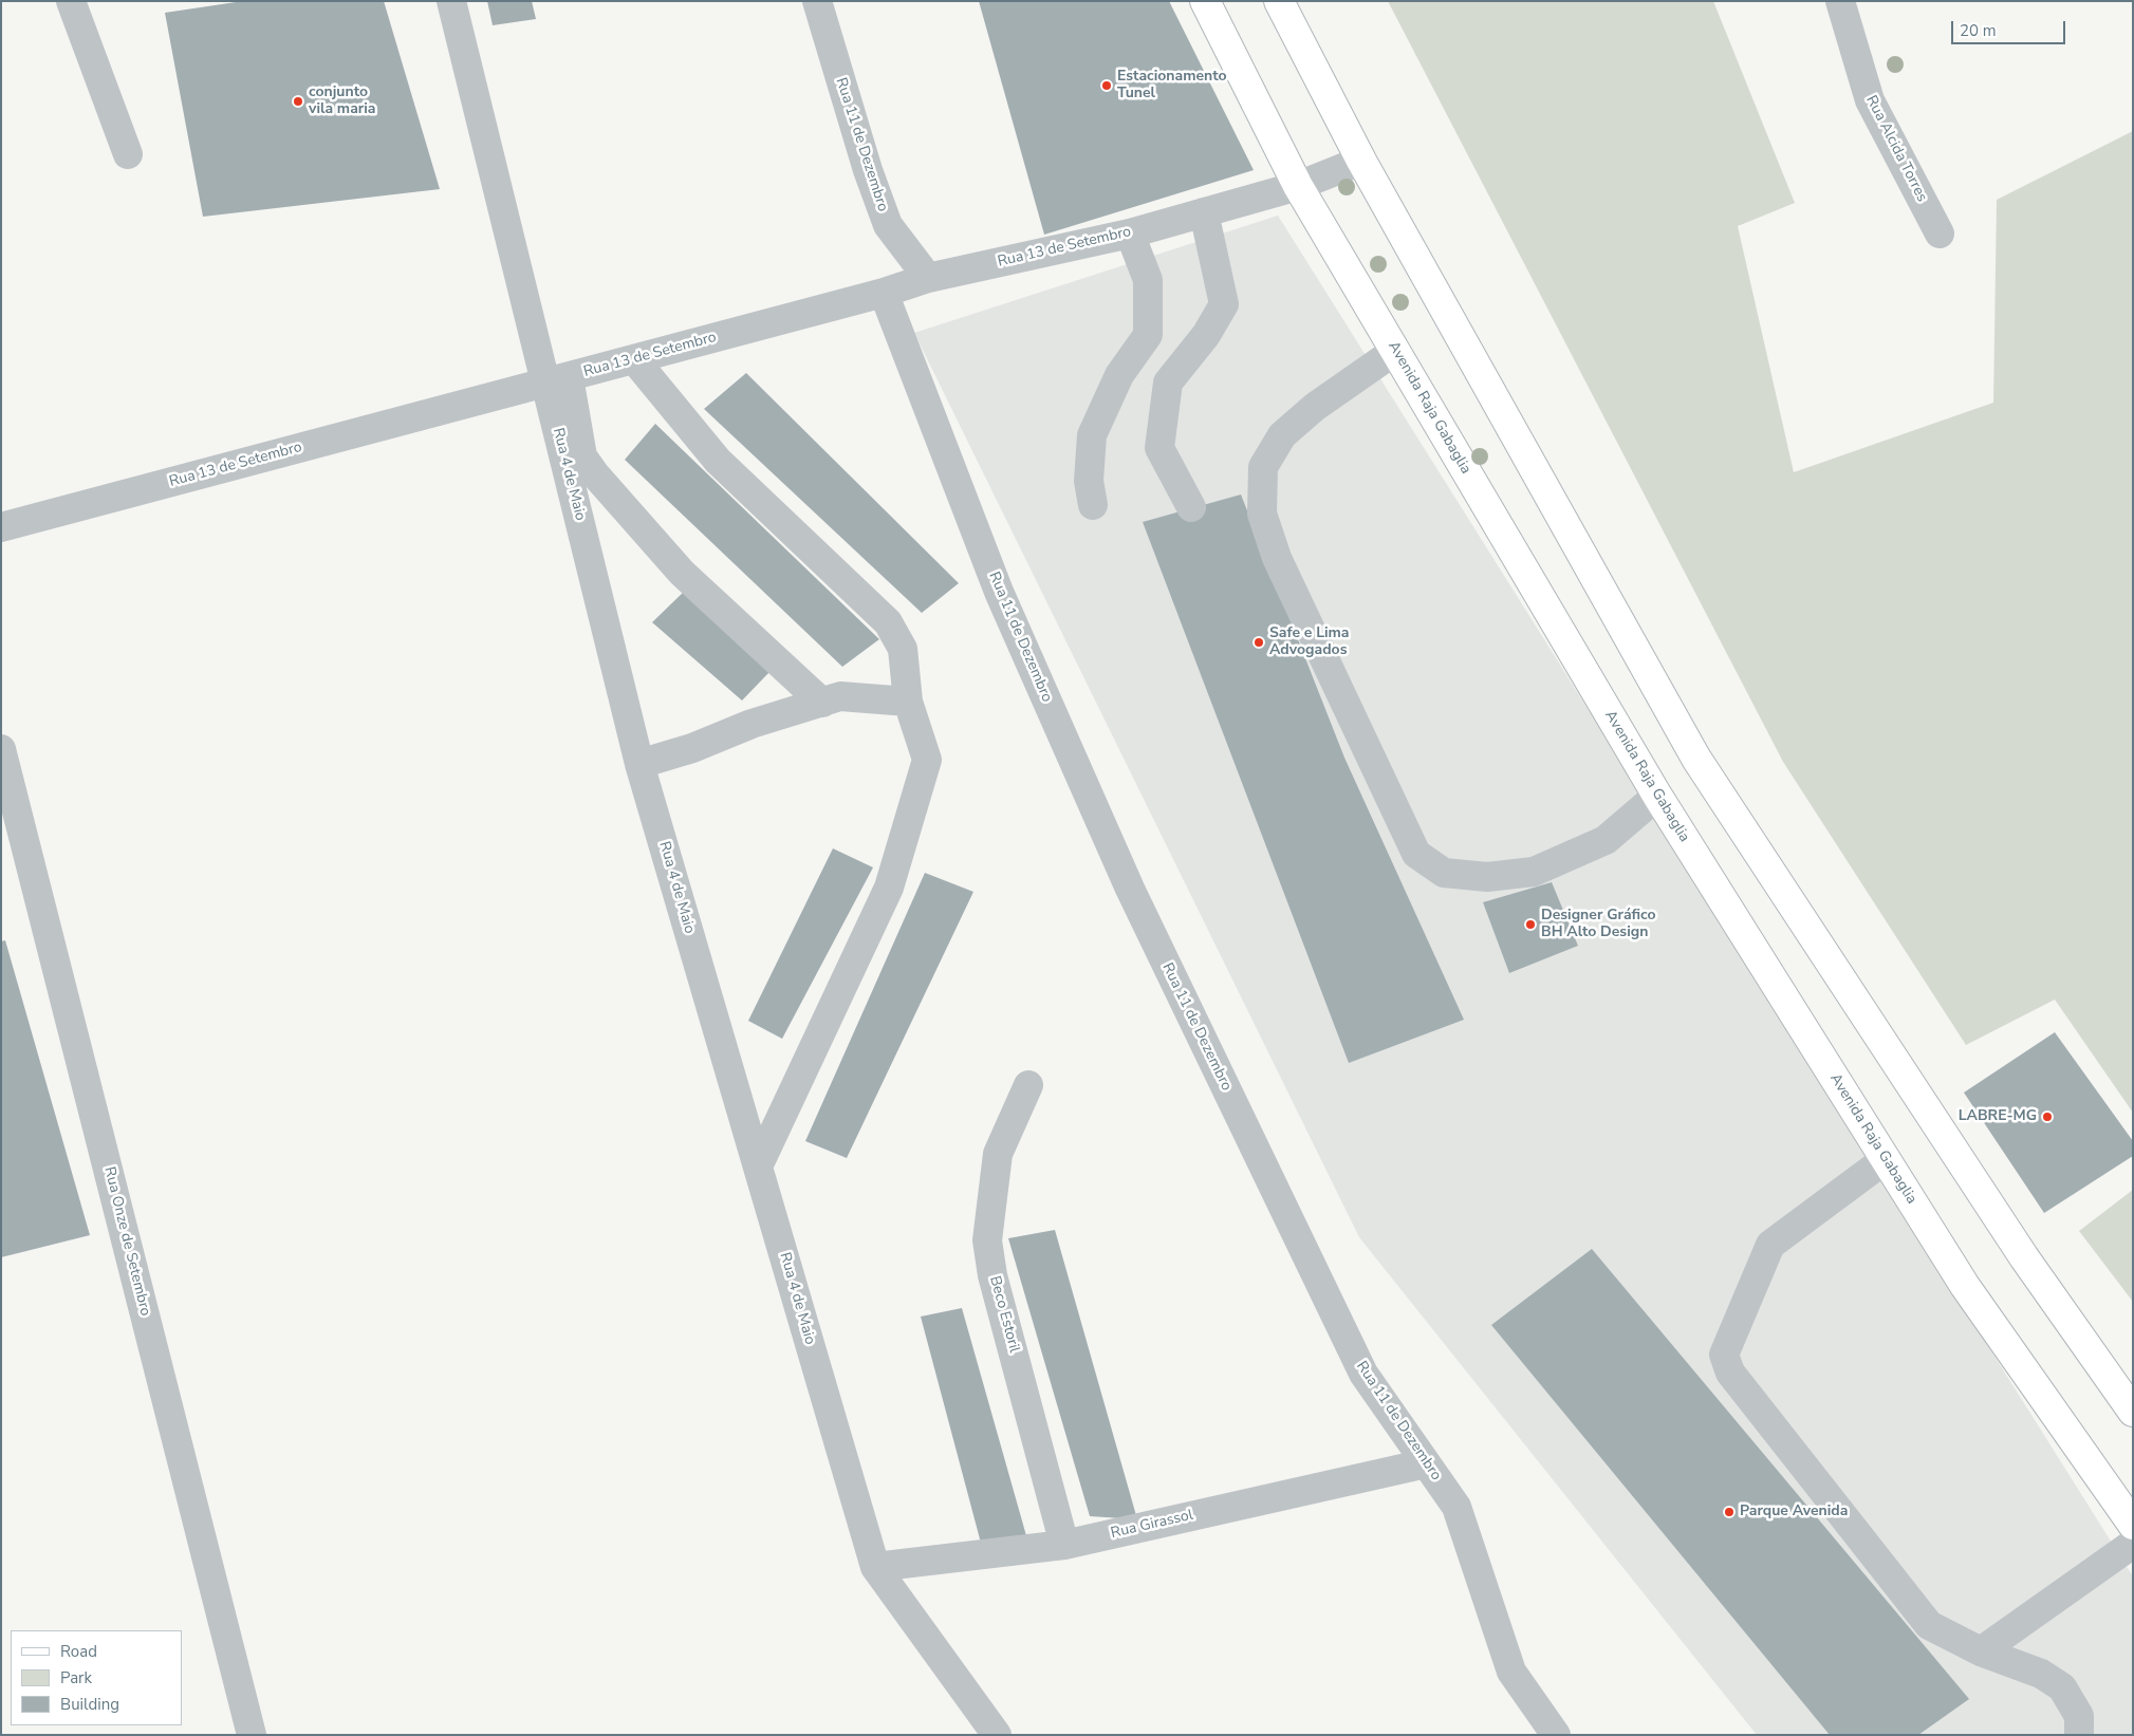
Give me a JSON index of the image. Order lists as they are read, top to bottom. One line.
{"streets":{"main road":["Avenida Raja Gabaglia"],"street":["Rua 11 de Dezembro","Rua Alcida Torres","Rua 13 de Setembro","Rua 4 de Maio","Rua Onze de Setembro","Beco Estoril","Rua Girassol"]},"crossings":[["Rua 11 de Dezembro","Rua 13 de Setembro"],["Rua 11 de Dezembro","Rua Girassol"],["Rua 13 de Setembro","Avenida Raja Gabaglia"],["Rua 13 de Setembro","Rua 4 de Maio"],["Rua 4 de Maio","Rua Girassol"],["Beco Estoril","Rua Girassol"]],"places":["Estacionamento Tunel","conjunto vila maria","Safe e Lima Advogados","Designer Gráfico BH Alto Design","LABRE-MG","Parque Avenida"],"legend":["Road","Park","Building"],"scale_bar":"20 m"}
